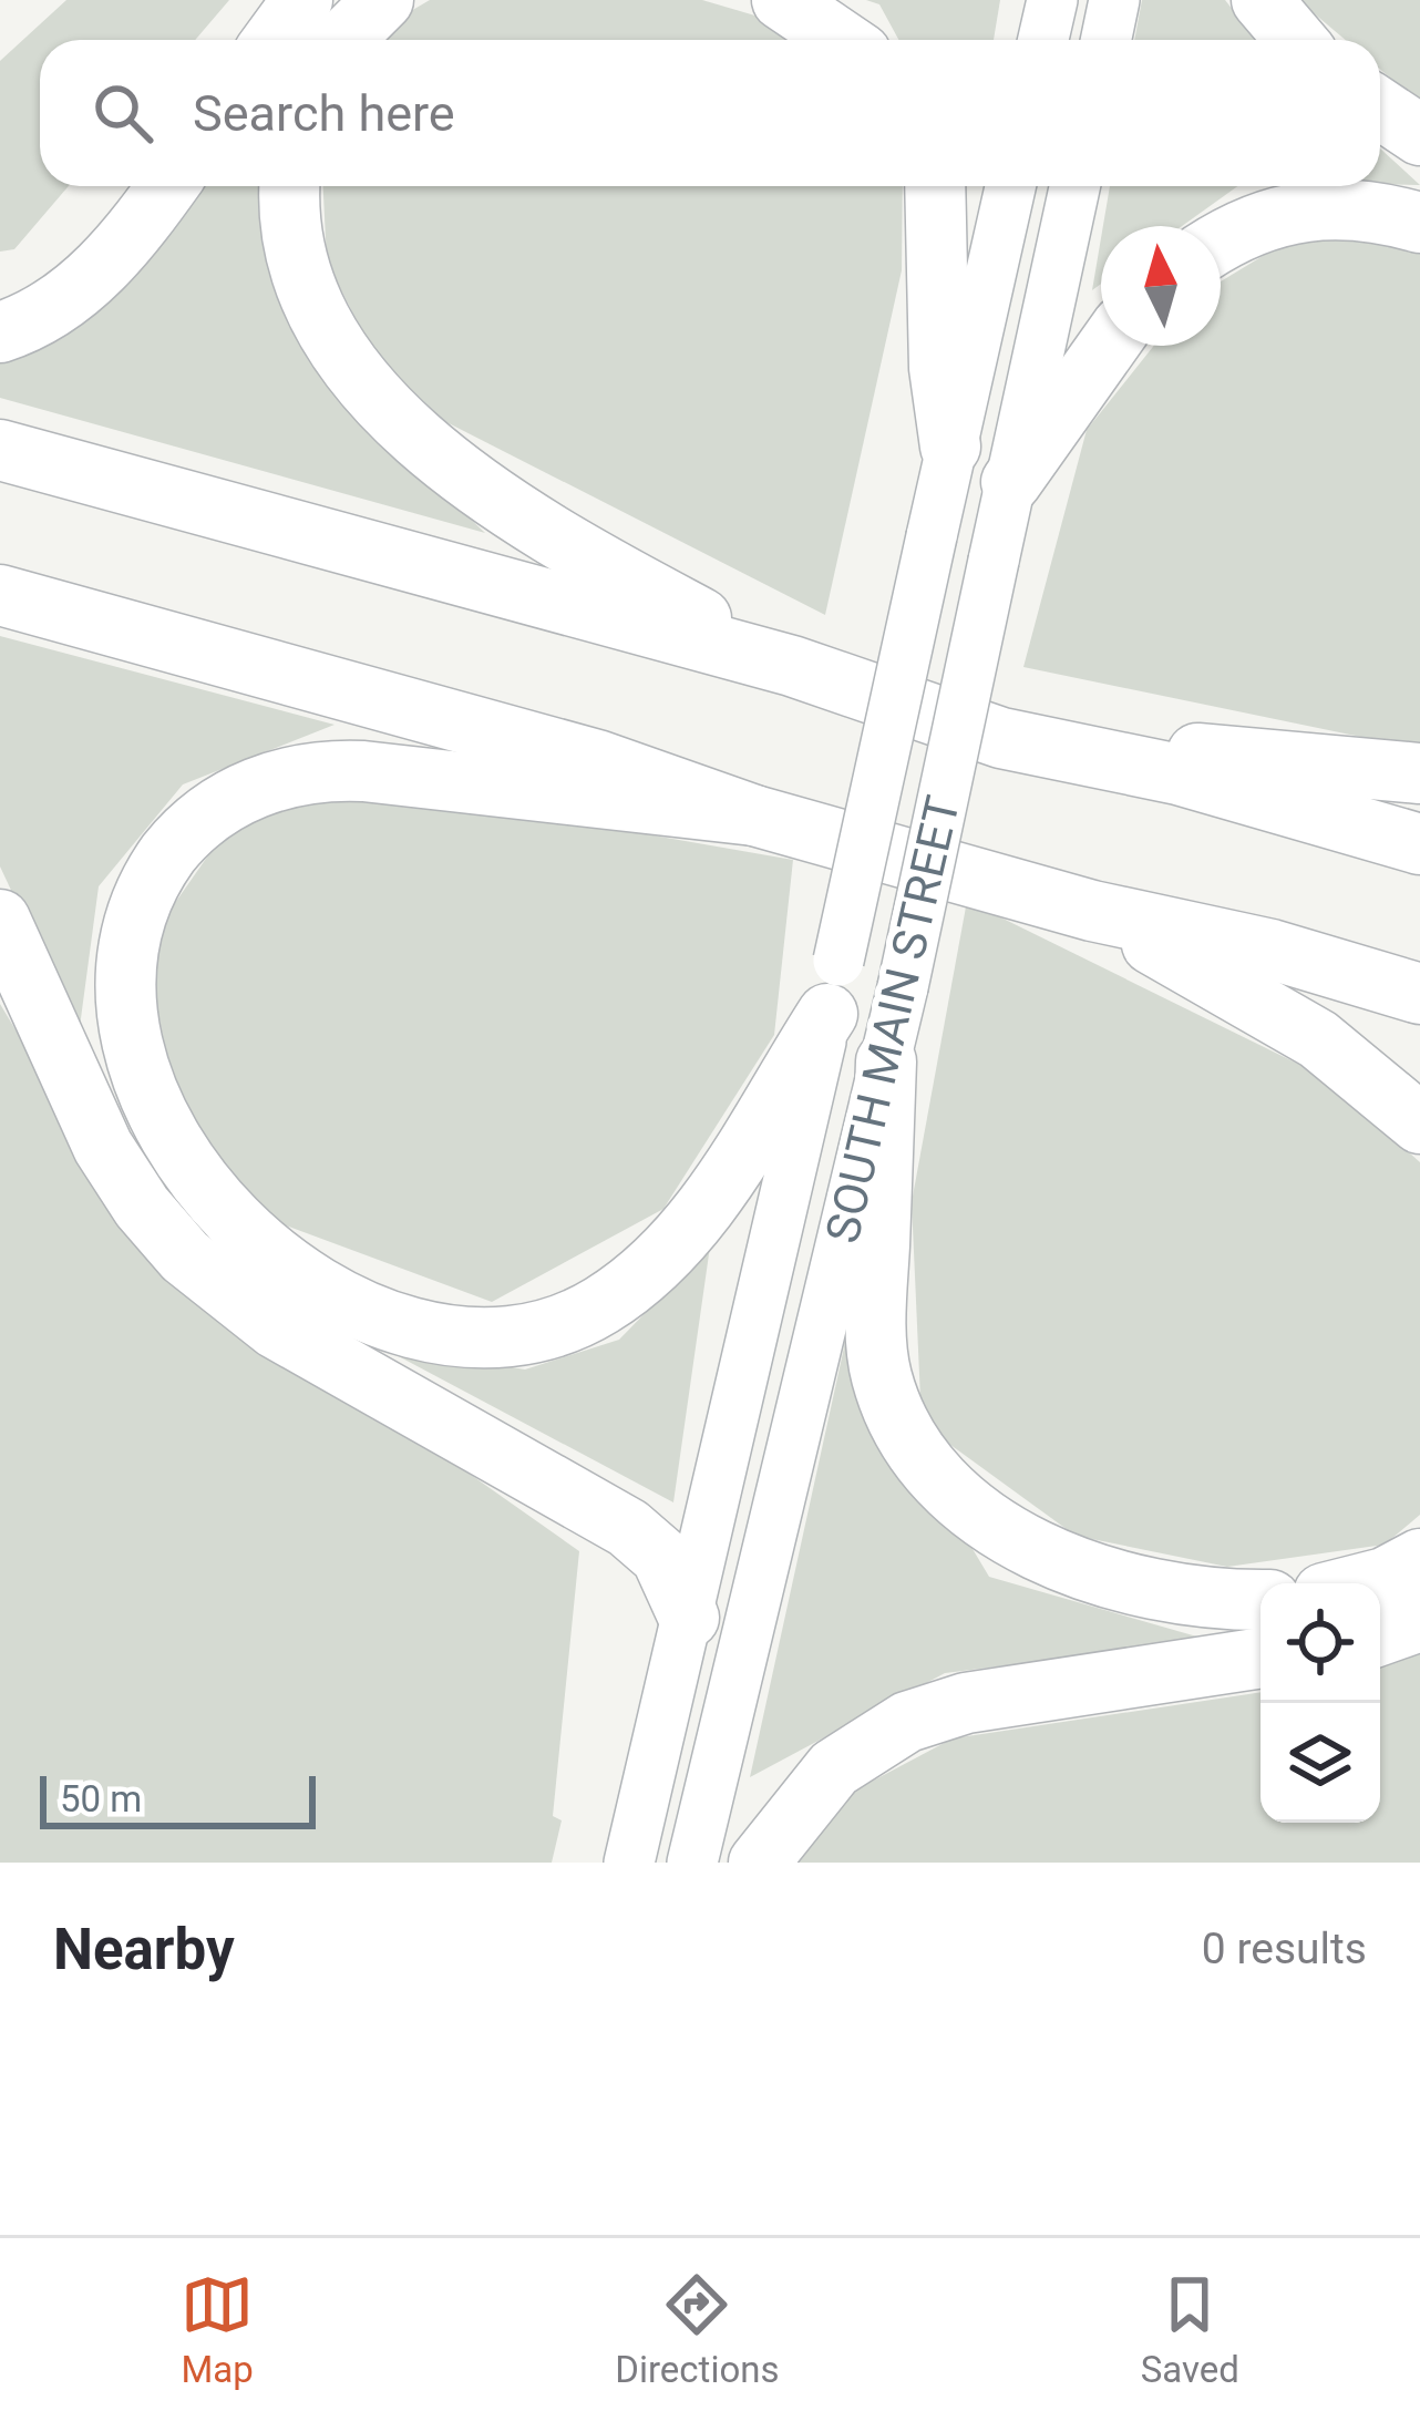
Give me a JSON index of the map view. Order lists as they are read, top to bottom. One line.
{"streets":{"main road":["SOUTH MAIN STREET"]},"scale_bar":"50 m","north":"top","page":{"search":"Search here","scale":"50 m","heading":["Nearby","0 results"],"nav":["Map","Directions","Saved"]}}
